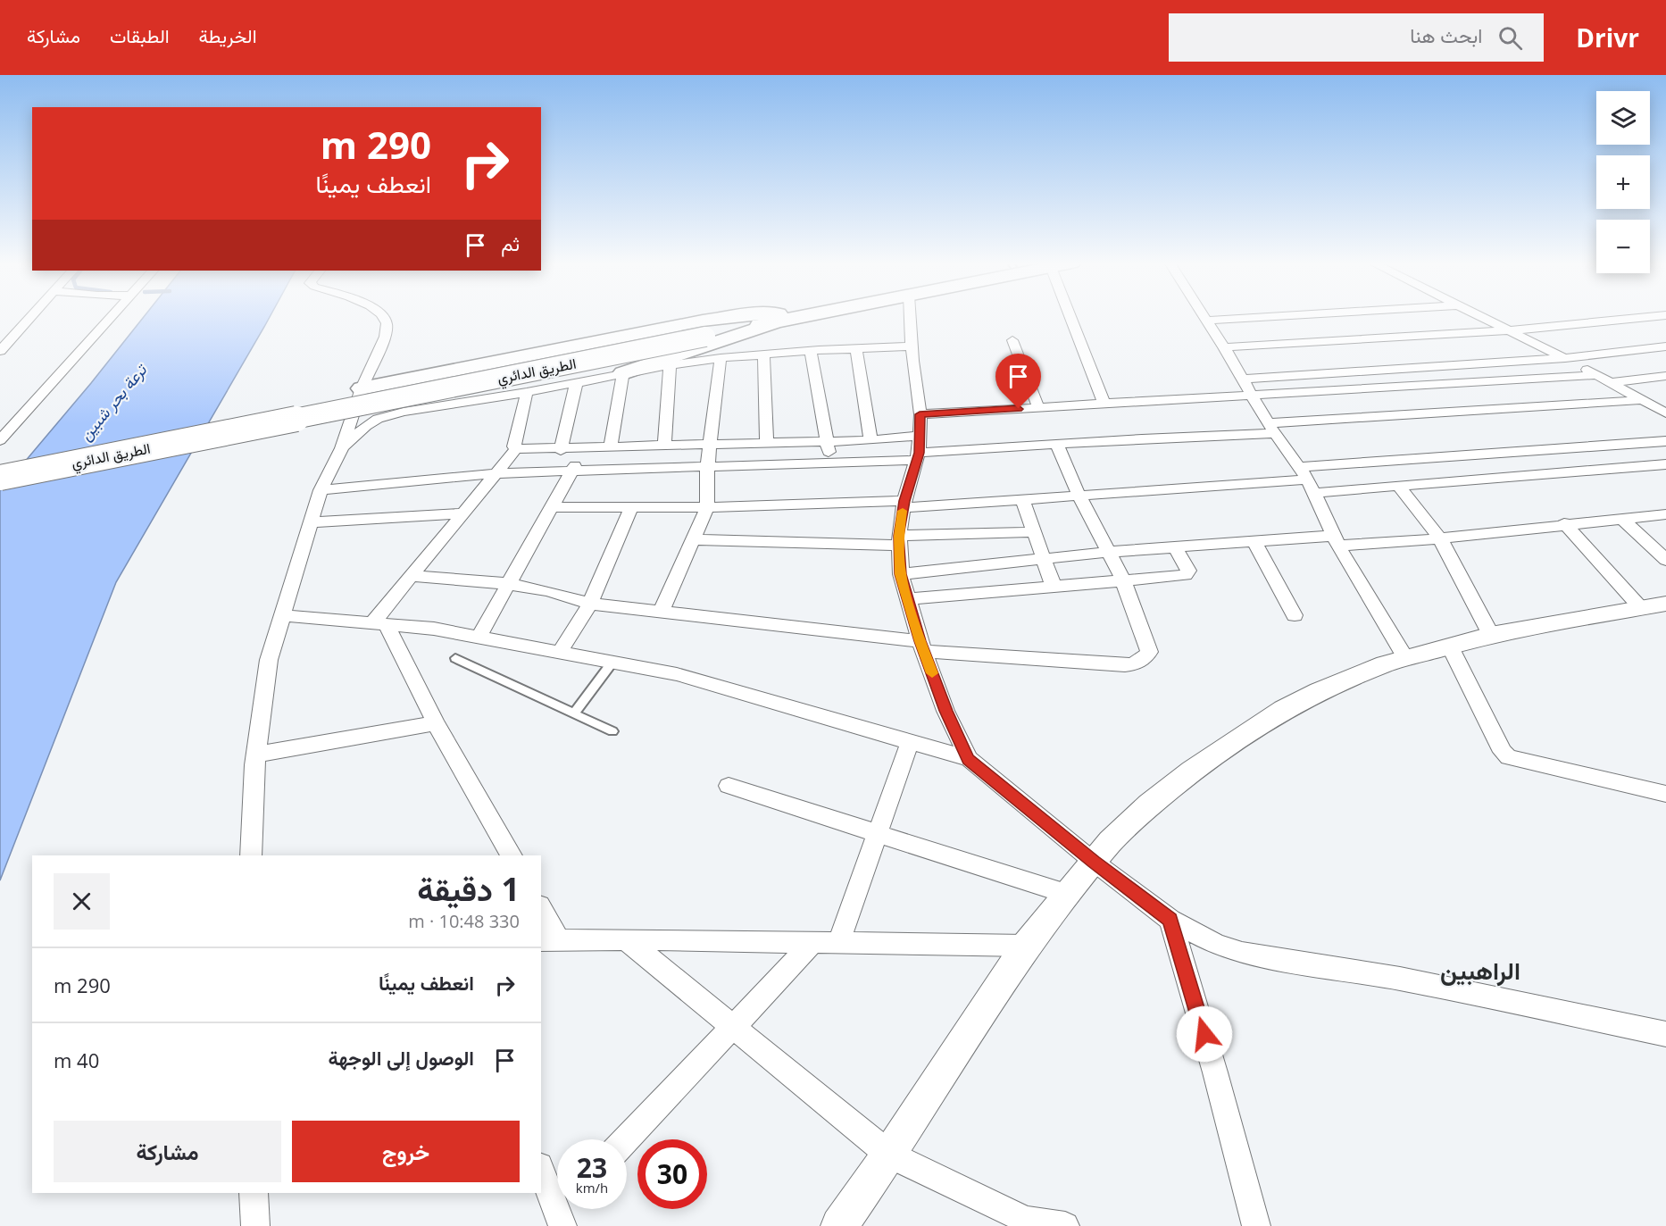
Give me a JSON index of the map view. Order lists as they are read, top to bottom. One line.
{"streets":{"highway":["الطريق الدائري"]},"districts":["الراهبين"],"water":["ترعة بحر شبين"],"page":{"header":"Drivr","search":"ابحث هنا","nav":["الخريطة","الطبقات","مشاركة"],"map_buttons":["+","−"],"turn":["290 m","انعطف يمينًا"],"then":"ثم","heading":["1 دقيقة","330 m · 10:48"],"list":[{"name":"انعطف يمينًا","value":"290 m"},{"name":"الوصول إلى الوجهة","value":"40 m"}],"buttons":["خروج","مشاركة"],"speed":"23 km/h","limit":"30"}}
